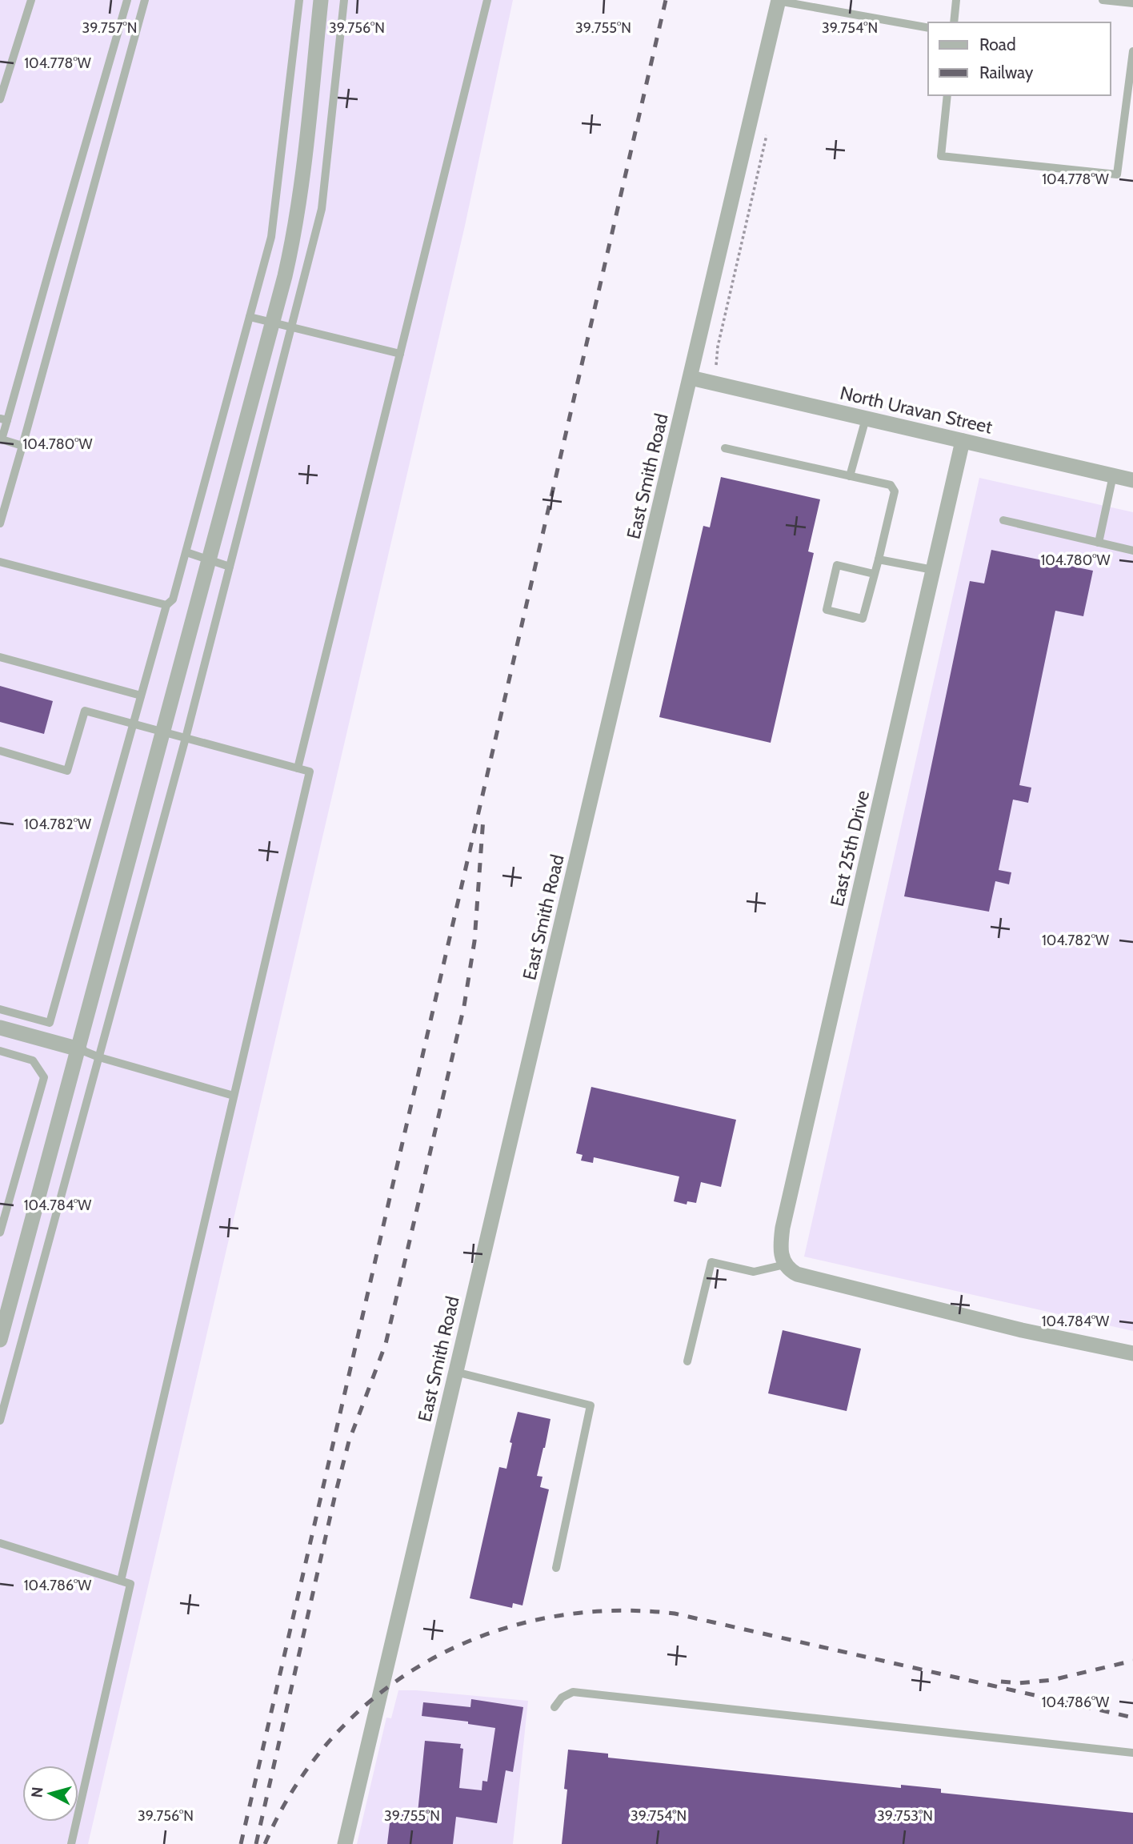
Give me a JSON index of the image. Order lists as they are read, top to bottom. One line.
{"streets":{"street":["North Uravan Street","East Smith Road","East 25th Drive"]},"crossings":[["North Uravan Street","East Smith Road"],["North Uravan Street","East 25th Drive"]],"legend":["Road","Railway"],"north":"left","coordinates":["39.757°N","39.756°N","39.755°N","39.754°N","104.778°W","104.780°W","104.782°W","104.784°W","104.786°W","39.753°N"]}
